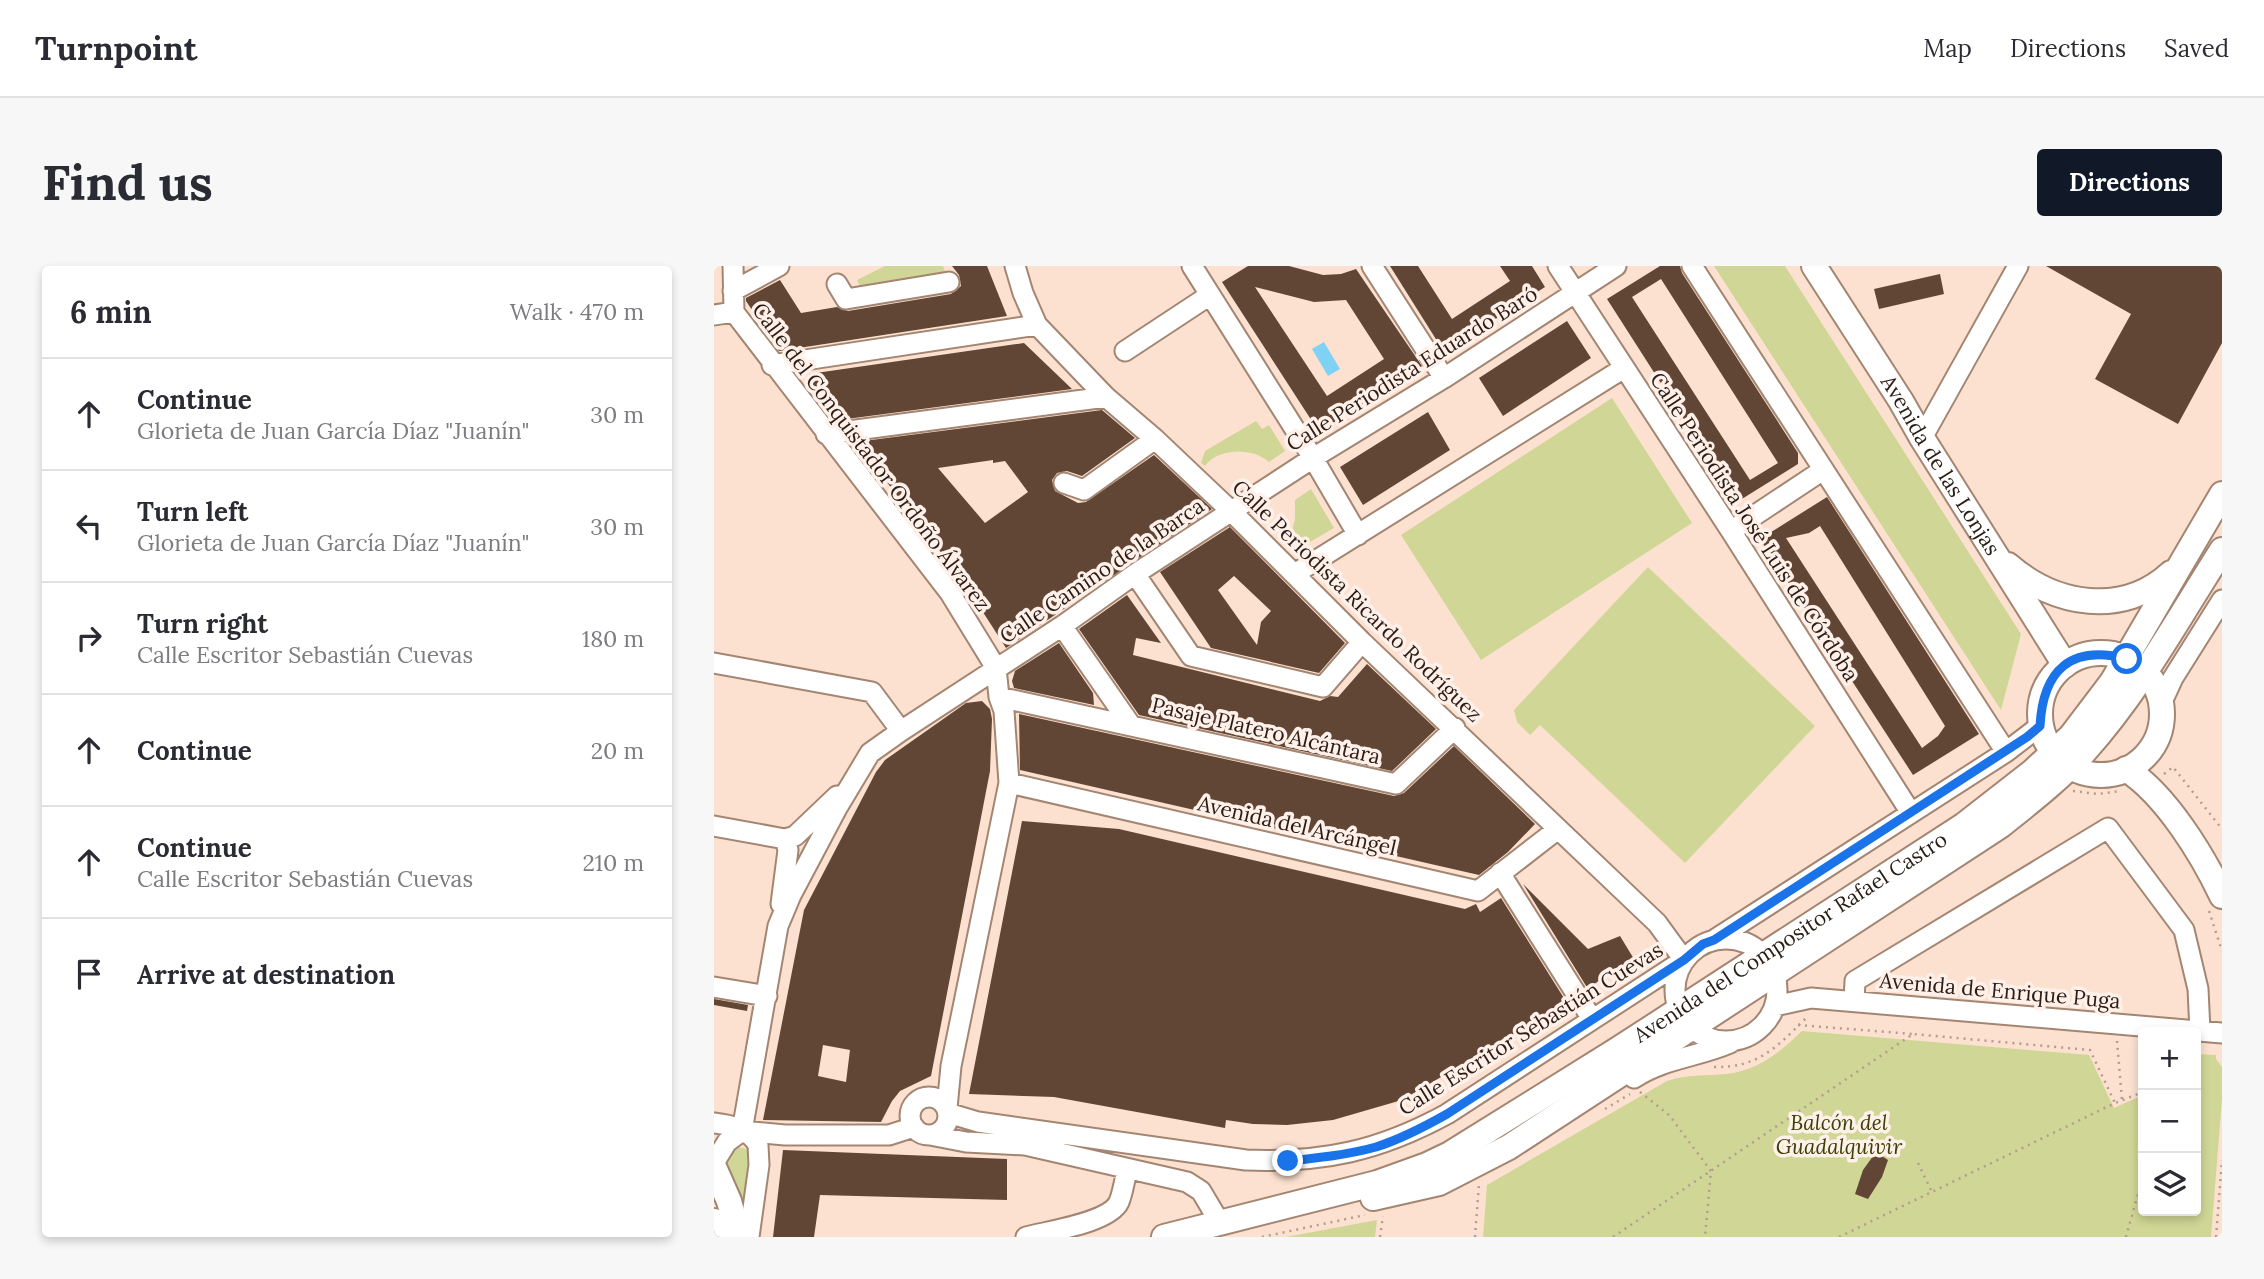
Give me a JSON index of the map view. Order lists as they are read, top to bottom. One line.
{"streets":{"main road":["Avenida de las Lonjas","Avenida del Compositor Rafael Castro"],"street":["Calle Periodista Eduardo Baró","Calle del Conquistador Ordoño Álvarez","Calle Periodista José Luis de Córdoba","Calle Camino de la Barca","Calle Periodista Ricardo Rodríguez","Pasaje Platero Alcántara","Avenida del Arcángel","Avenida de Enrique Puga","Calle Escritor Sebastián Cuevas"]},"crossings":[["Calle Periodista Eduardo Baró","Calle Periodista José Luis de Córdoba"],["Calle Periodista Eduardo Baró","Calle Camino de la Barca"],["Calle Periodista Eduardo Baró","Calle Periodista Ricardo Rodríguez"],["Calle del Conquistador Ordoño Álvarez","Calle Camino de la Barca"],["Calle Camino de la Barca","Calle Periodista Ricardo Rodríguez"],["Calle Camino de la Barca","Pasaje Platero Alcántara"],["Calle Periodista Ricardo Rodríguez","Pasaje Platero Alcántara"],["Calle Periodista Ricardo Rodríguez","Avenida del Arcángel"],["Calle Periodista Ricardo Rodríguez","Calle Escritor Sebastián Cuevas"],["Avenida del Compositor Rafael Castro","Avenida de Enrique Puga"]],"parks":["Balcón del Guadalquivir"],"page":{"header":"Turnpoint","nav":["Map","Directions","Saved"],"buttons":"Directions","title":"Find us","heading":["6 min","Walk · 470 m"],"list":[["Continue","Glorieta de Juan García Díaz \"Juanín\"","30 m"],["Turn left","Glorieta de Juan García Díaz \"Juanín\"","30 m"],["Turn right","Calle Escritor Sebastián Cuevas","180 m"],["Continue","20 m"],["Continue","Calle Escritor Sebastián Cuevas","210 m"],"Arrive at destination"],"map_buttons":["+","−"]}}
